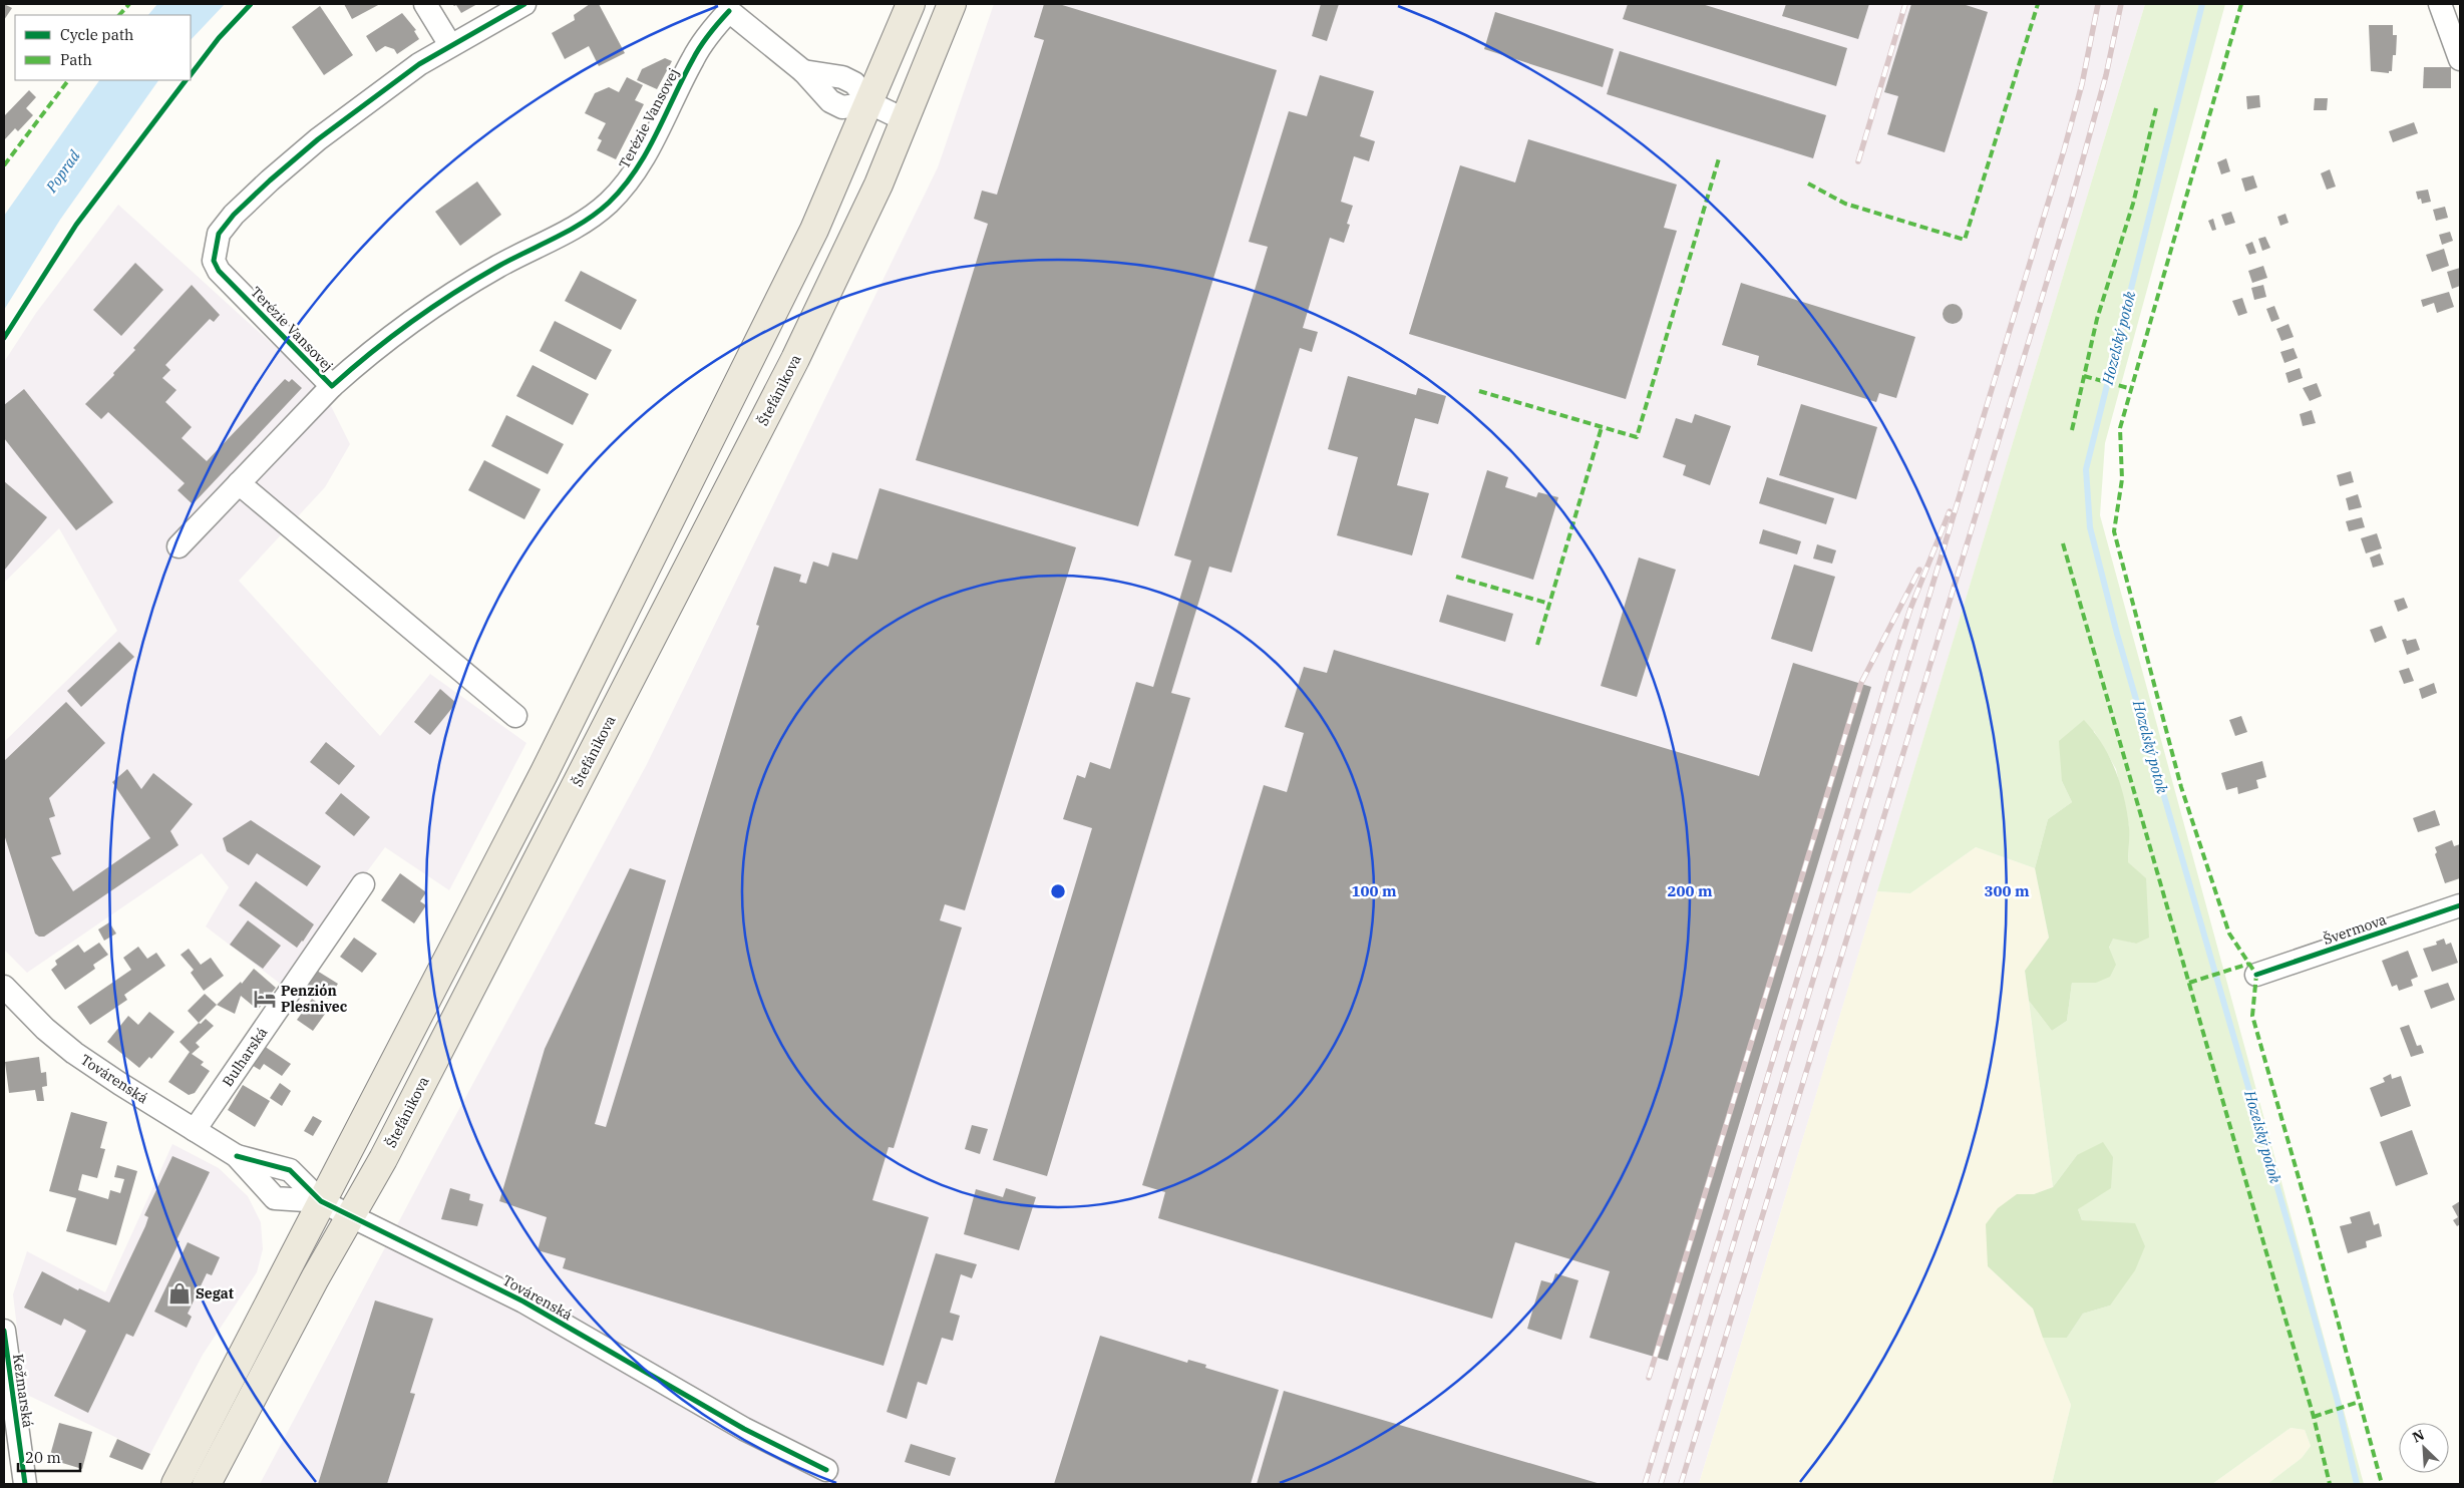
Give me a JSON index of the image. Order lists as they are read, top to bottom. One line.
{"streets":{"main road":["Štefánikova"],"street":["Terézie Vansovej","Švermova","Bulharská","Továrenská","Kežmarská"]},"crossings":[["Štefánikova","Továrenská"],["Bulharská","Továrenská"]],"water":["Poprad","Hozelský potok"],"places":{"hotel":["Penzión Plesnivec"],"shop":["Segat"]},"legend":["Cycle path","Path"],"scale_bar":"20 m","north":"top left","rings":["100 m","200 m","300 m"]}
